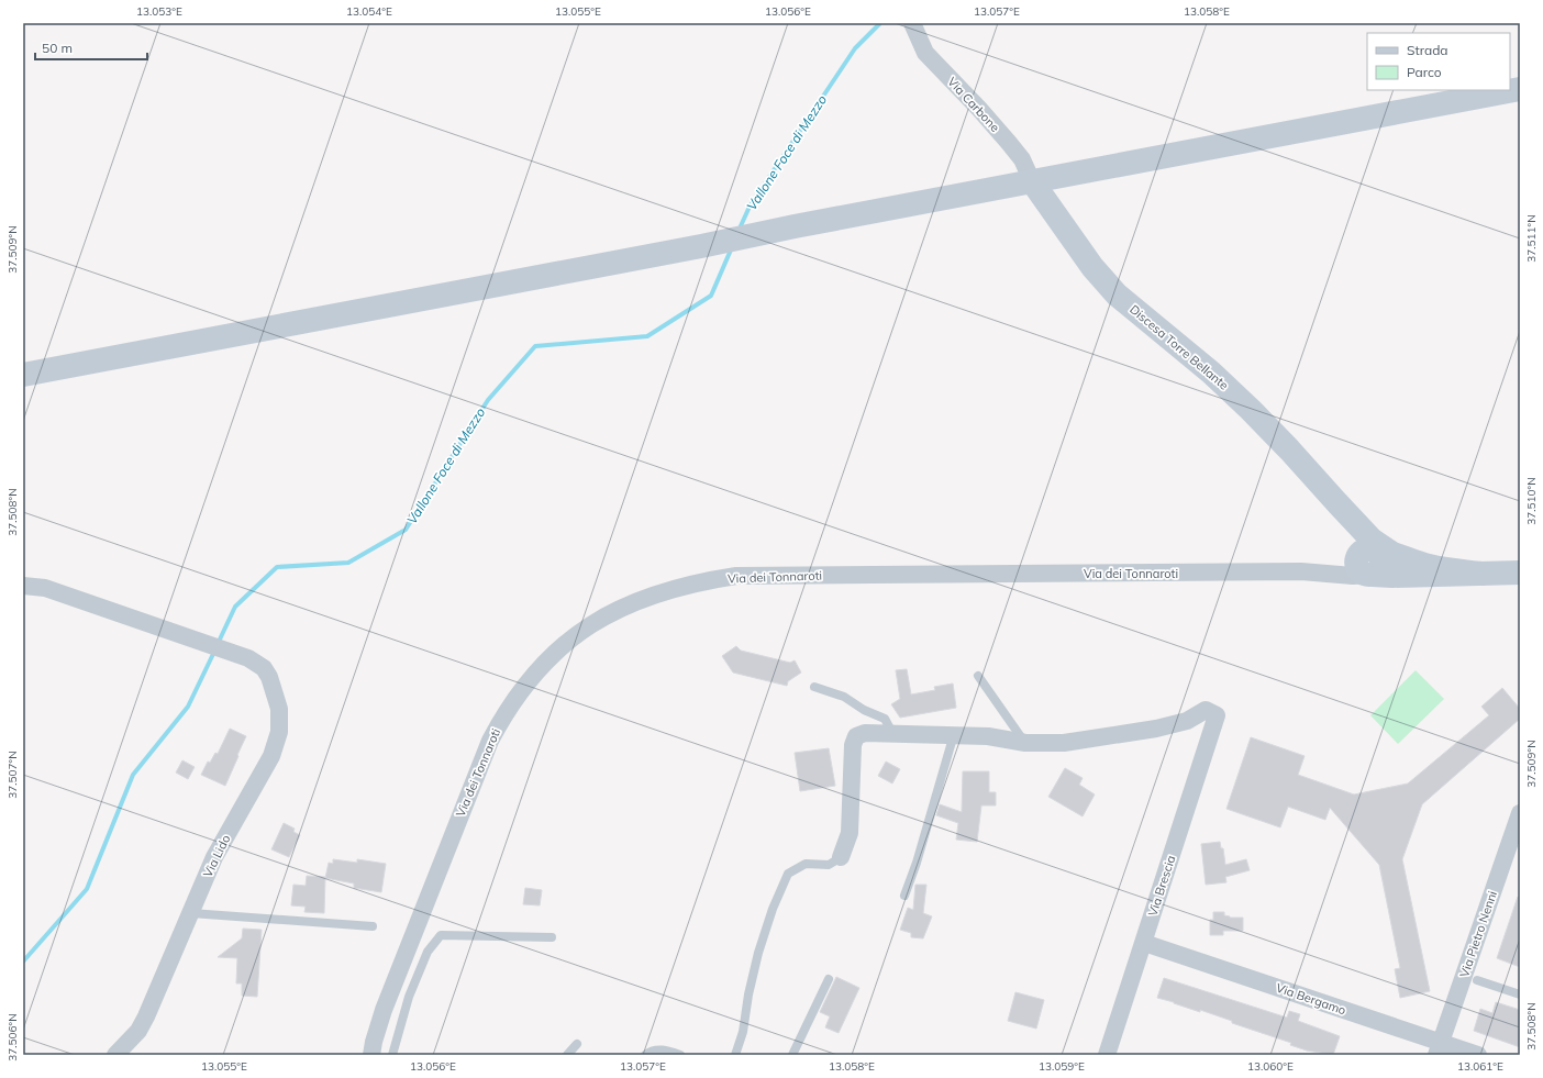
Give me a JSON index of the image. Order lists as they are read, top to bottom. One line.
{"streets":{"main road":["Discesa Torre Bellante"],"street":["Via Carbone","Via dei Tonnaroti","Via Lido","Via Brescia","Via Pietro Nenni","Via Bergamo"]},"crossings":[["Via Carbone","Discesa Torre Bellante"],["Discesa Torre Bellante","Via dei Tonnaroti"],["Via Brescia","Via Bergamo"],["Via Pietro Nenni","Via Bergamo"]],"water":["Vallone Foce di Mezzo"],"legend":["Strada","Parco"],"scale_bar":"50 m","coordinates":["13.053°E","13.054°E","13.055°E","13.056°E","13.057°E","13.058°E","37.511°N","37.509°N","37.510°N","37.508°N","37.507°N","37.506°N","13.059°E","13.060°E","13.061°E"]}
